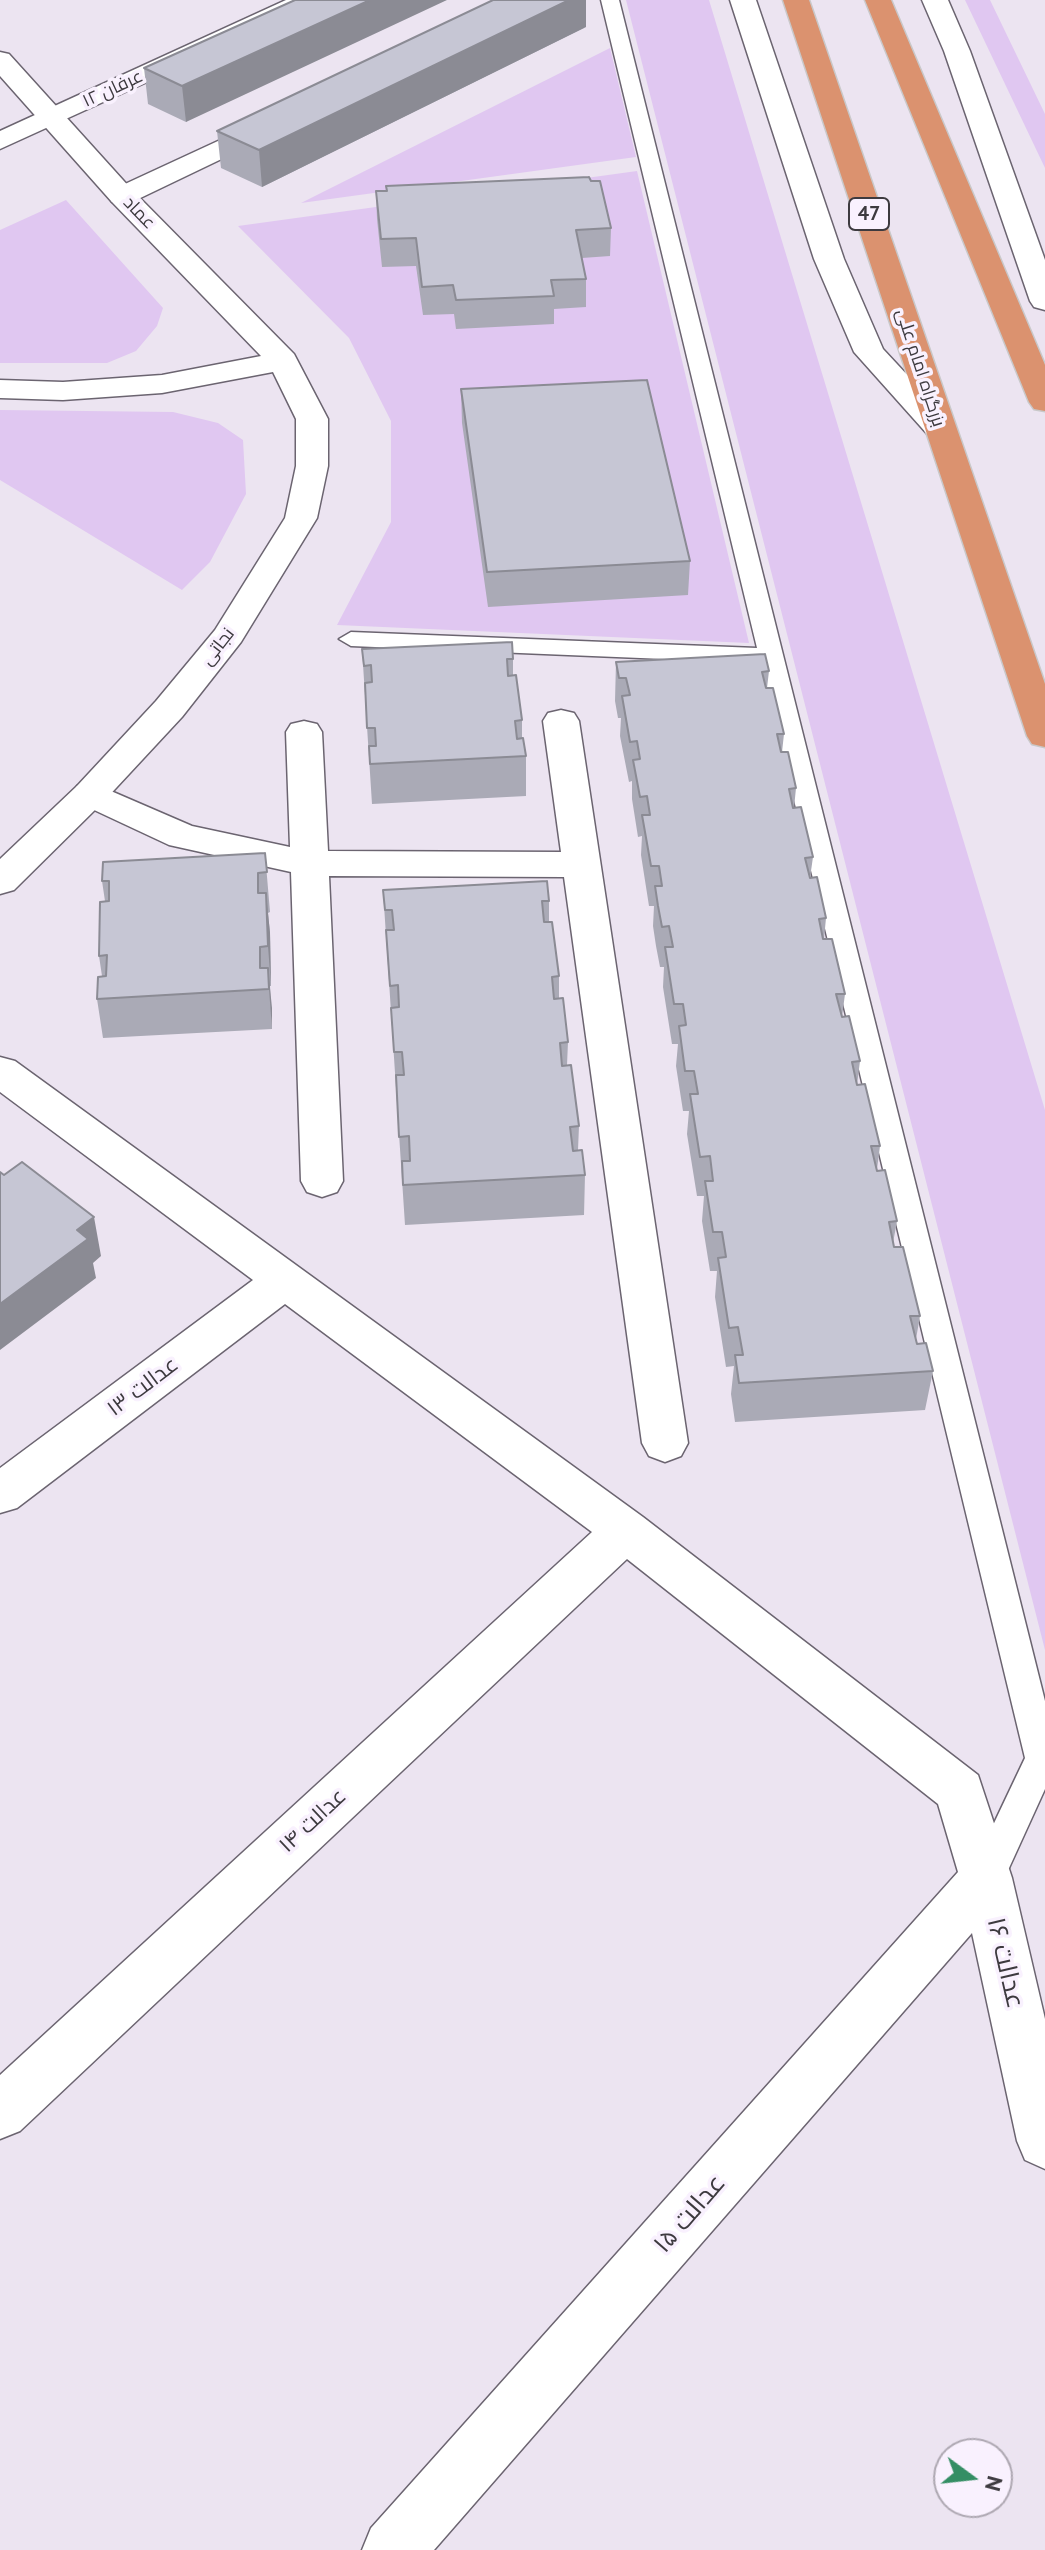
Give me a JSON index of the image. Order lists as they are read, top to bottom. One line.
{"streets":{"highway":["47","بزرگراه امام علی"],"street":["عرفان ۱۲","عماد","نجاتی","عدالت ۱۳","عدالت ۱۴","عدالت ۱۶","عدالت ۱۵"]},"crossings":[["عرفان ۱۲","عماد"],["عماد","نجاتی"],["عدالت ۱۳","عدالت ۱۶"],["عدالت ۱۴","عدالت ۱۶"],["عدالت ۱۶","عدالت ۱۵"]],"north":"right"}
